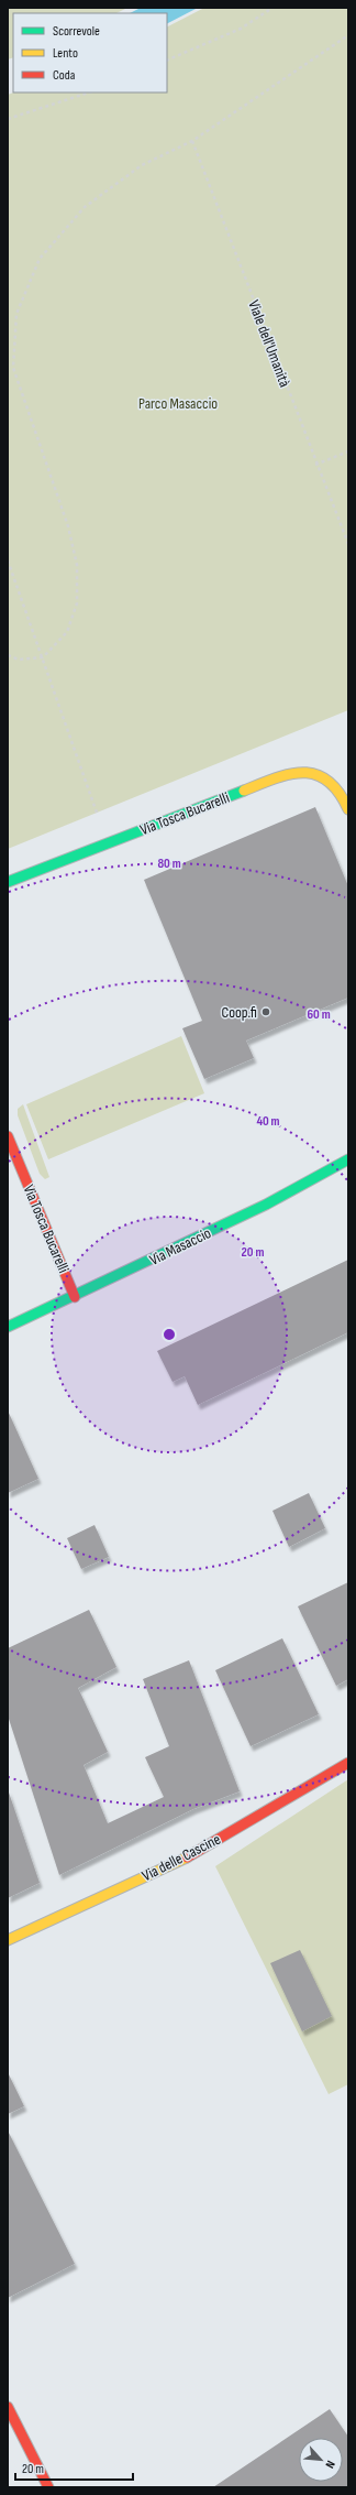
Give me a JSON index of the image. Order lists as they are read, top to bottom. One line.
{"streets":{"street":["Via Tosca Bucarelli","Via Masaccio","Via delle Cascine"],"path":["Viale dell'Umanità"]},"crossings":[["Via Tosca Bucarelli","Via Masaccio"]],"parks":["Parco Masaccio"],"places":["Coop.fi"],"legend":["Scorrevole","Lento","Coda"],"scale_bar":"20 m","north":"bottom right","rings":["80 m","60 m","40 m","20 m"]}
